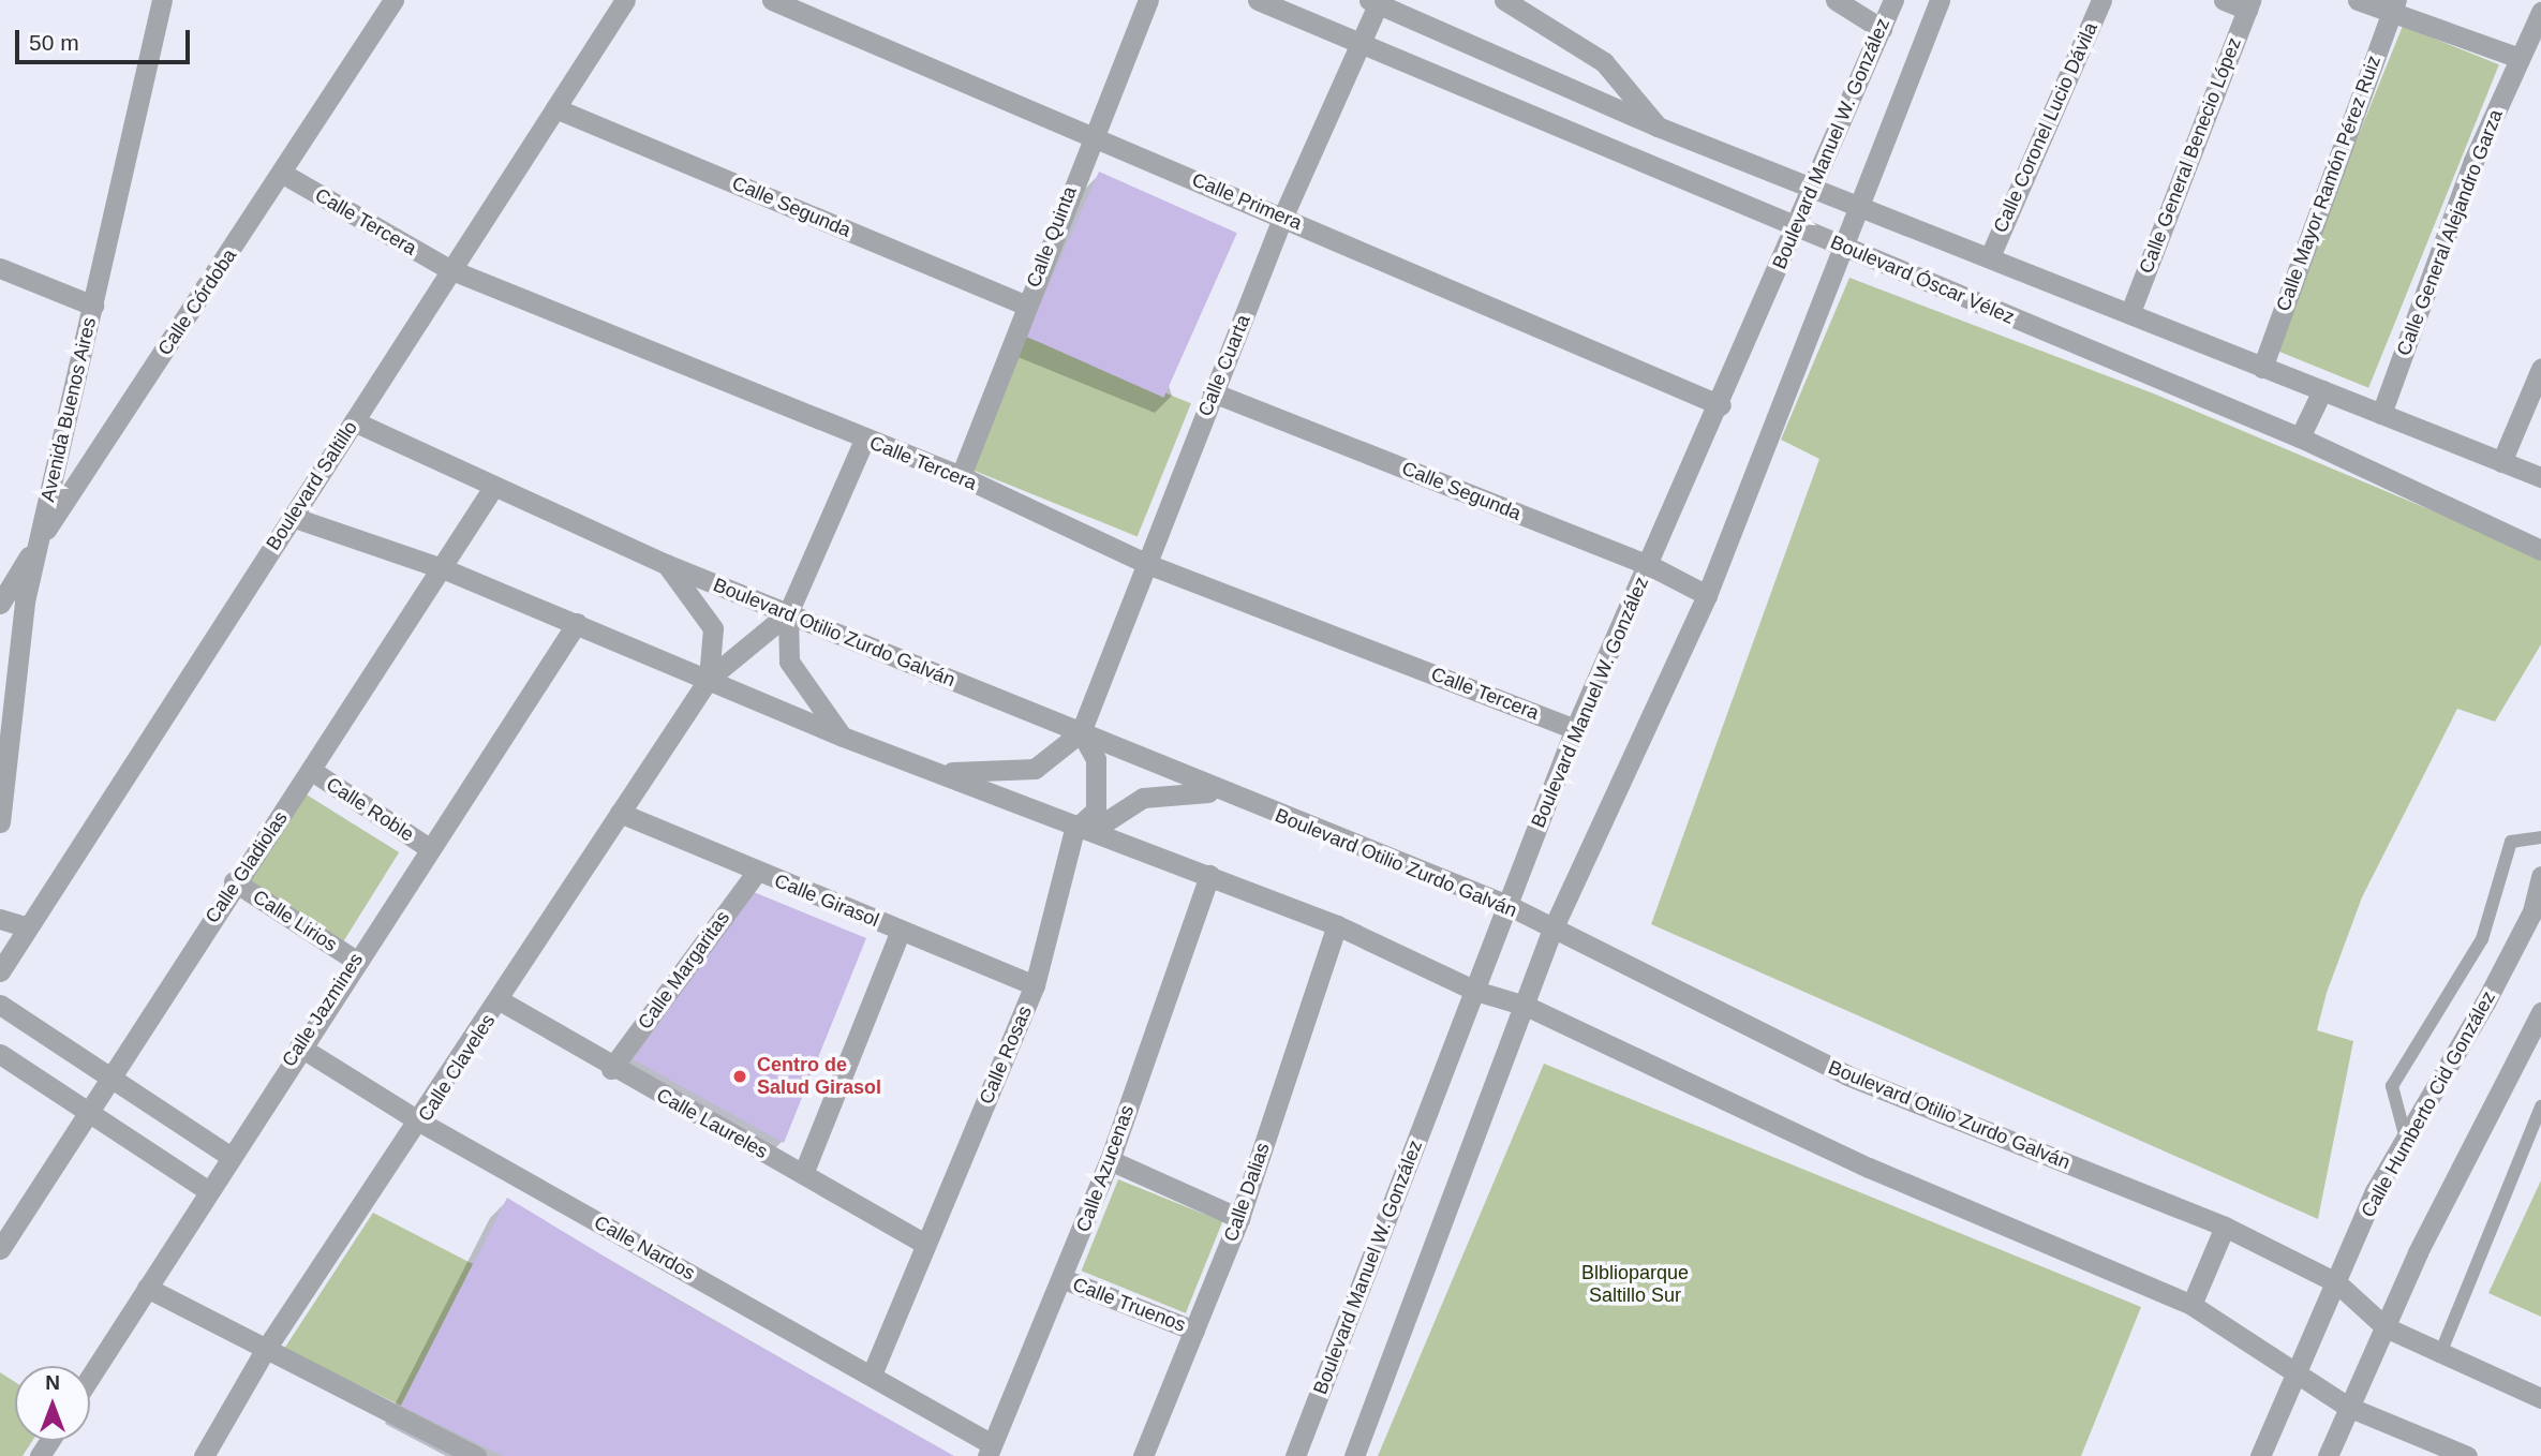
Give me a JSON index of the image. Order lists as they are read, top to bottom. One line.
{"streets":{"street":["Calle Coronel Lucio Dávila","Boulevard Manuel W. González","Calle General Benecio López","Calle Mayor Ramón Pérez Ruiz","Calle Primera","Calle Segunda","Calle Tercera","Calle General Alejandro Garza","Calle Quinta","Boulevard Óscar Vélez","Calle Córdoba","Calle Cuarta","Avenida Buenos Aires","Boulevard Saltillo","Boulevard Otilio Zurdo Galván","Calle Roble","Calle Gladiolas","Calle Girasol","Calle Lirios","Calle Margaritas","Calle Jazmines","Calle Rosas","Calle Claveles","Calle Humberto Cid González","Calle Laureles","Calle Azucenas","Calle Dalias","Calle Nardos","Calle Truenos"]},"crossings":[["Boulevard Manuel W. González","Calle Primera"],["Boulevard Manuel W. González","Calle Segunda"],["Boulevard Manuel W. González","Calle Tercera"],["Boulevard Manuel W. González","Boulevard Óscar Vélez"],["Boulevard Manuel W. González","Boulevard Otilio Zurdo Galván"],["Calle Primera","Calle Quinta"],["Calle Primera","Calle Cuarta"],["Calle Segunda","Calle Quinta"],["Calle Segunda","Calle Cuarta"],["Calle Segunda","Boulevard Saltillo"],["Calle Tercera","Calle Quinta"],["Calle Tercera","Calle Córdoba"],["Calle Tercera","Calle Cuarta"],["Calle Tercera","Boulevard Saltillo"],["Boulevard Óscar Vélez","Calle Cuarta"],["Calle Córdoba","Avenida Buenos Aires"],["Calle Cuarta","Boulevard Otilio Zurdo Galván"],["Calle Cuarta","Calle Rosas"],["Boulevard Saltillo","Boulevard Otilio Zurdo Galván"],["Boulevard Otilio Zurdo Galván","Calle Gladiolas"],["Boulevard Otilio Zurdo Galván","Calle Rosas"],["Boulevard Otilio Zurdo Galván","Calle Humberto Cid González"],["Calle Roble","Calle Gladiolas"],["Calle Roble","Calle Jazmines"],["Calle Gladiolas","Calle Lirios"],["Calle Girasol","Calle Margaritas"],["Calle Girasol","Calle Rosas"],["Calle Girasol","Calle Claveles"],["Calle Lirios","Calle Jazmines"],["Calle Margaritas","Calle Laureles"],["Calle Jazmines","Calle Nardos"],["Calle Rosas","Calle Laureles"],["Calle Rosas","Calle Nardos"],["Calle Claveles","Calle Laureles"],["Calle Claveles","Calle Nardos"],["Calle Azucenas","Calle Nardos"],["Calle Azucenas","Calle Truenos"],["Calle Dalias","Calle Truenos"]],"parks":["Blblioparque Saltillo Sur"],"places":["Centro de Salud Girasol"],"scale_bar":"50 m","north":"top"}
